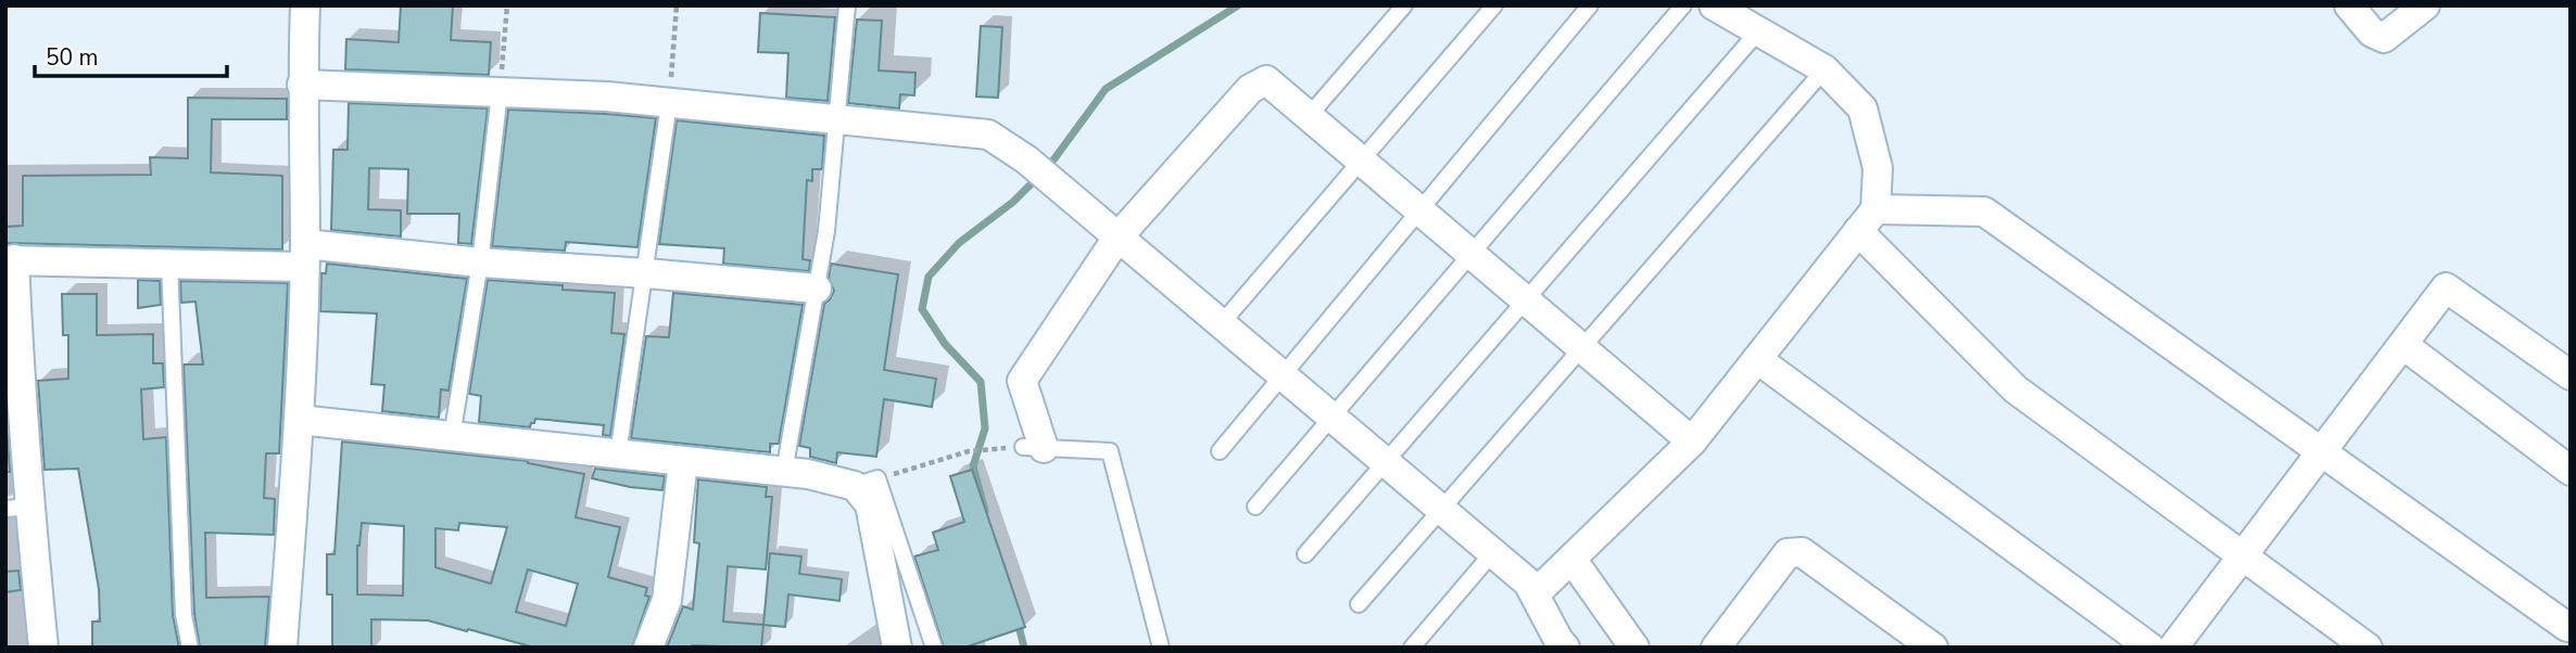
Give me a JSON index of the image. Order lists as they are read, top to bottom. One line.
{"scale_bar":"50 m"}
